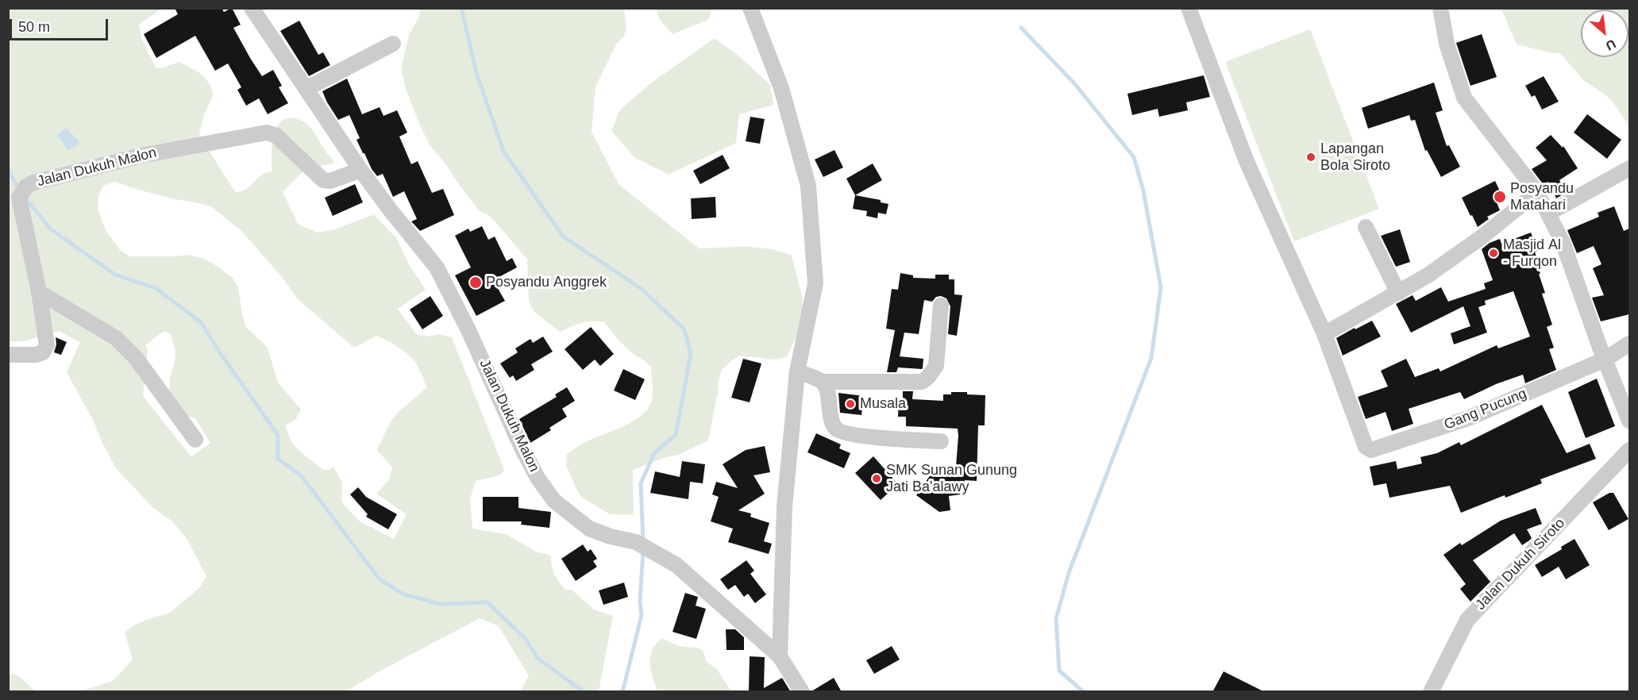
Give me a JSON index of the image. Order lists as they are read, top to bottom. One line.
{"streets":{"street":["Jalan Dukuh Malon","Gang Pucung","Jalan Dukuh Siroto"]},"places":["Lapangan Bola Siroto","Posyandu Matahari","Masjid Al - Furqon","Posyandu Anggrek","Musala","SMK Sunan Gunung Jati Ba'alawy"],"scale_bar":"50 m","north":"bottom right"}
